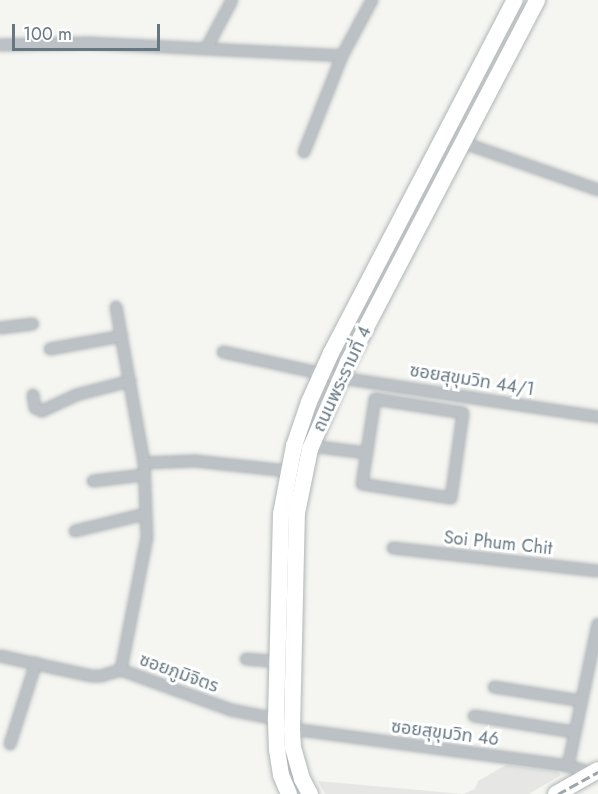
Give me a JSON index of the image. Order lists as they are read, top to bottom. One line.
{"streets":{"main road":["ถนนพระรามที่ 4"],"street":["ซอยสุขุมวิท 44/1","Soi Phum Chit","ซอยภูมิจิตร","ซอยสุขุมวิท 46"]},"crossings":[["ถนนพระรามที่ 4","ซอยสุขุมวิท 44/1"],["ถนนพระรามที่ 4","ซอยภูมิจิตร"],["ถนนพระรามที่ 4","ซอยสุขุมวิท 46"]],"scale_bar":"100 m"}
